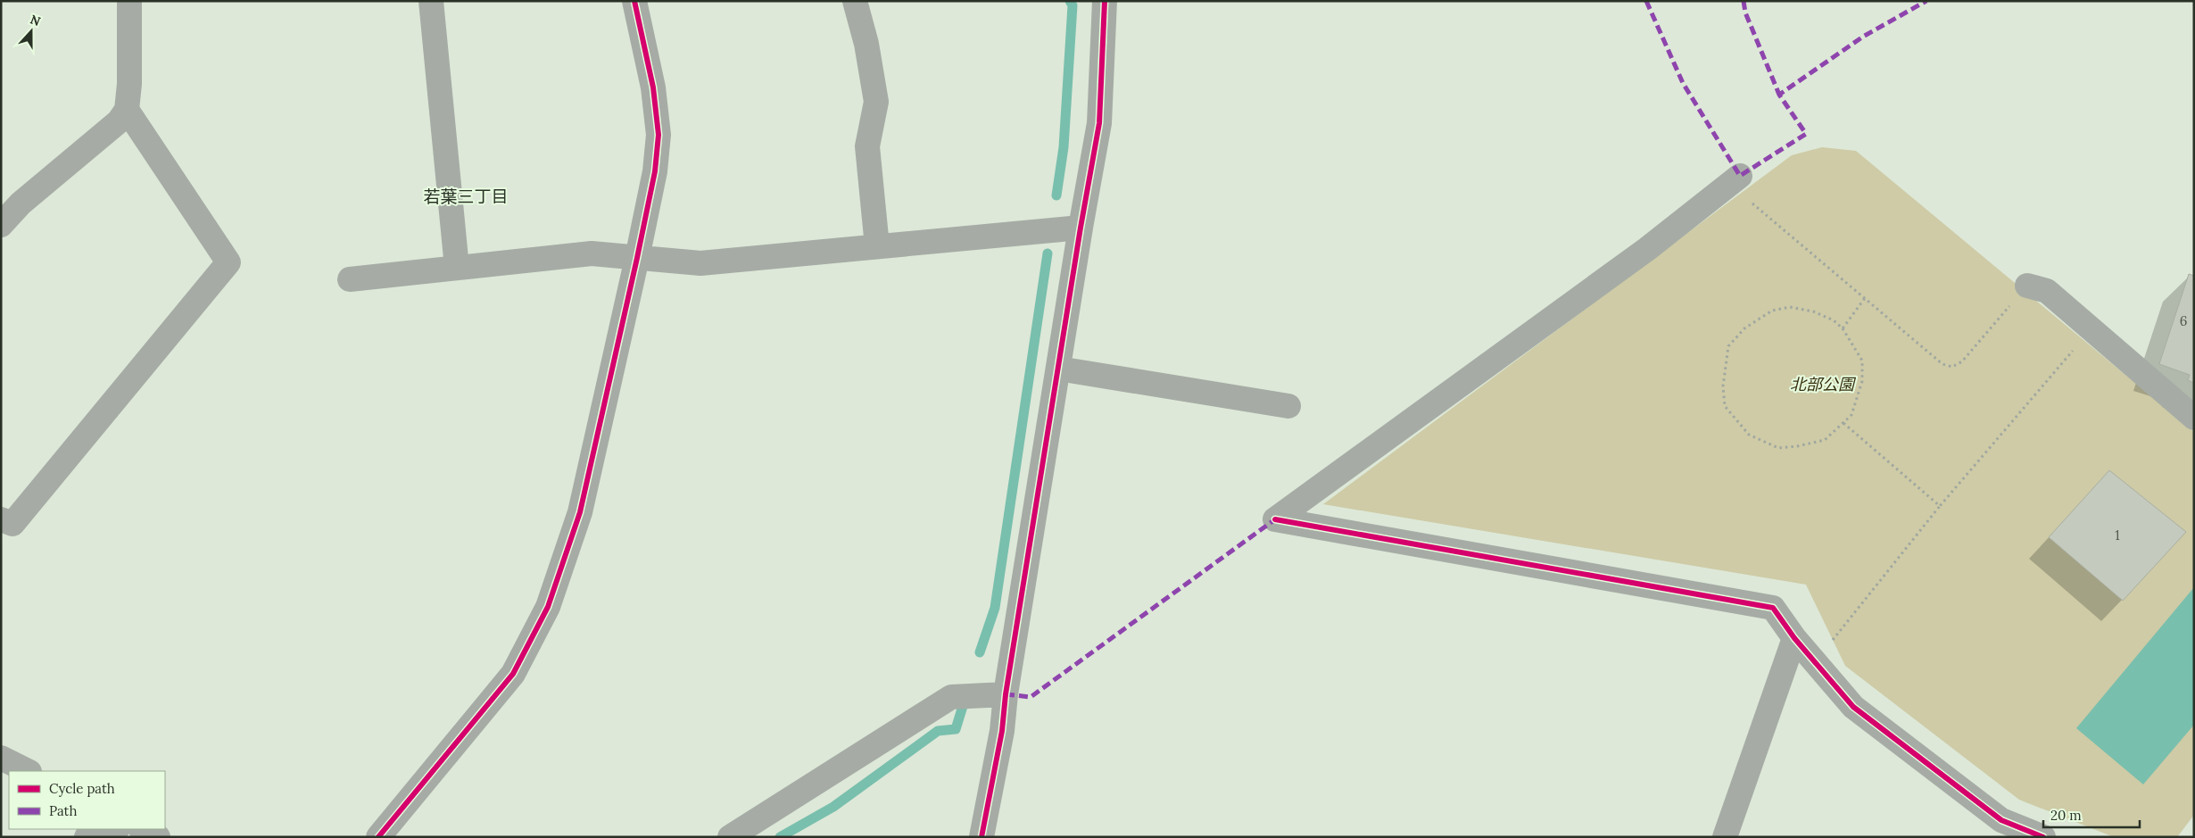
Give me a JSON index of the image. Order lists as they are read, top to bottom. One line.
{"districts":["若葉三丁目"],"parks":["北部公園"],"house_numbers":["6","1"],"legend":["Cycle path","Path"],"scale_bar":"20 m","north":"top"}
